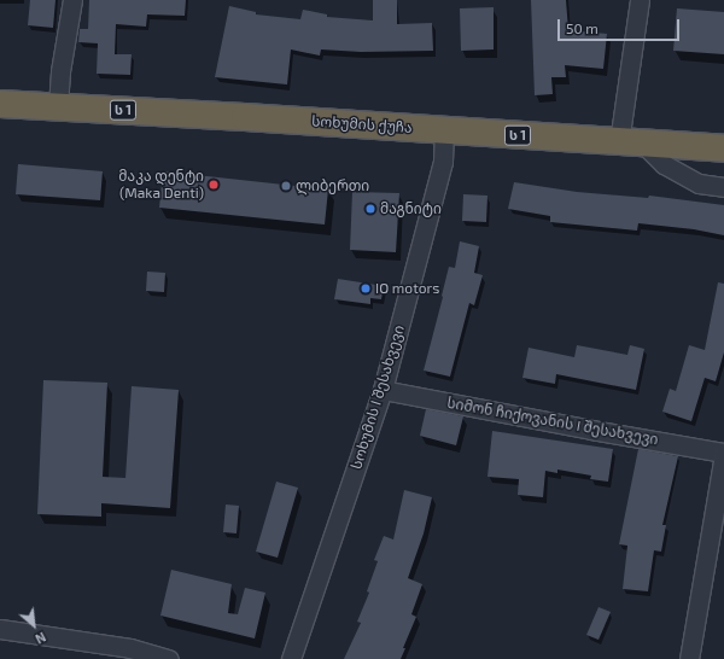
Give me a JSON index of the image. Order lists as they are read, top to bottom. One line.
{"streets":{"highway":["ს 1","სოხუმის ქუჩა"],"street":["სოხუმის I შესახვევი","სიმონ ჩიქოვანის I შესახვევი"]},"crossings":[["სოხუმის ქუჩა","სოხუმის I შესახვევი"],["სოხუმის I შესახვევი","სიმონ ჩიქოვანის I შესახვევი"]],"places":["მაკა დენტი (Maka Denti)","ლიბერთი","მაგნიტი","IO motors"],"scale_bar":"50 m","north":"bottom right"}
